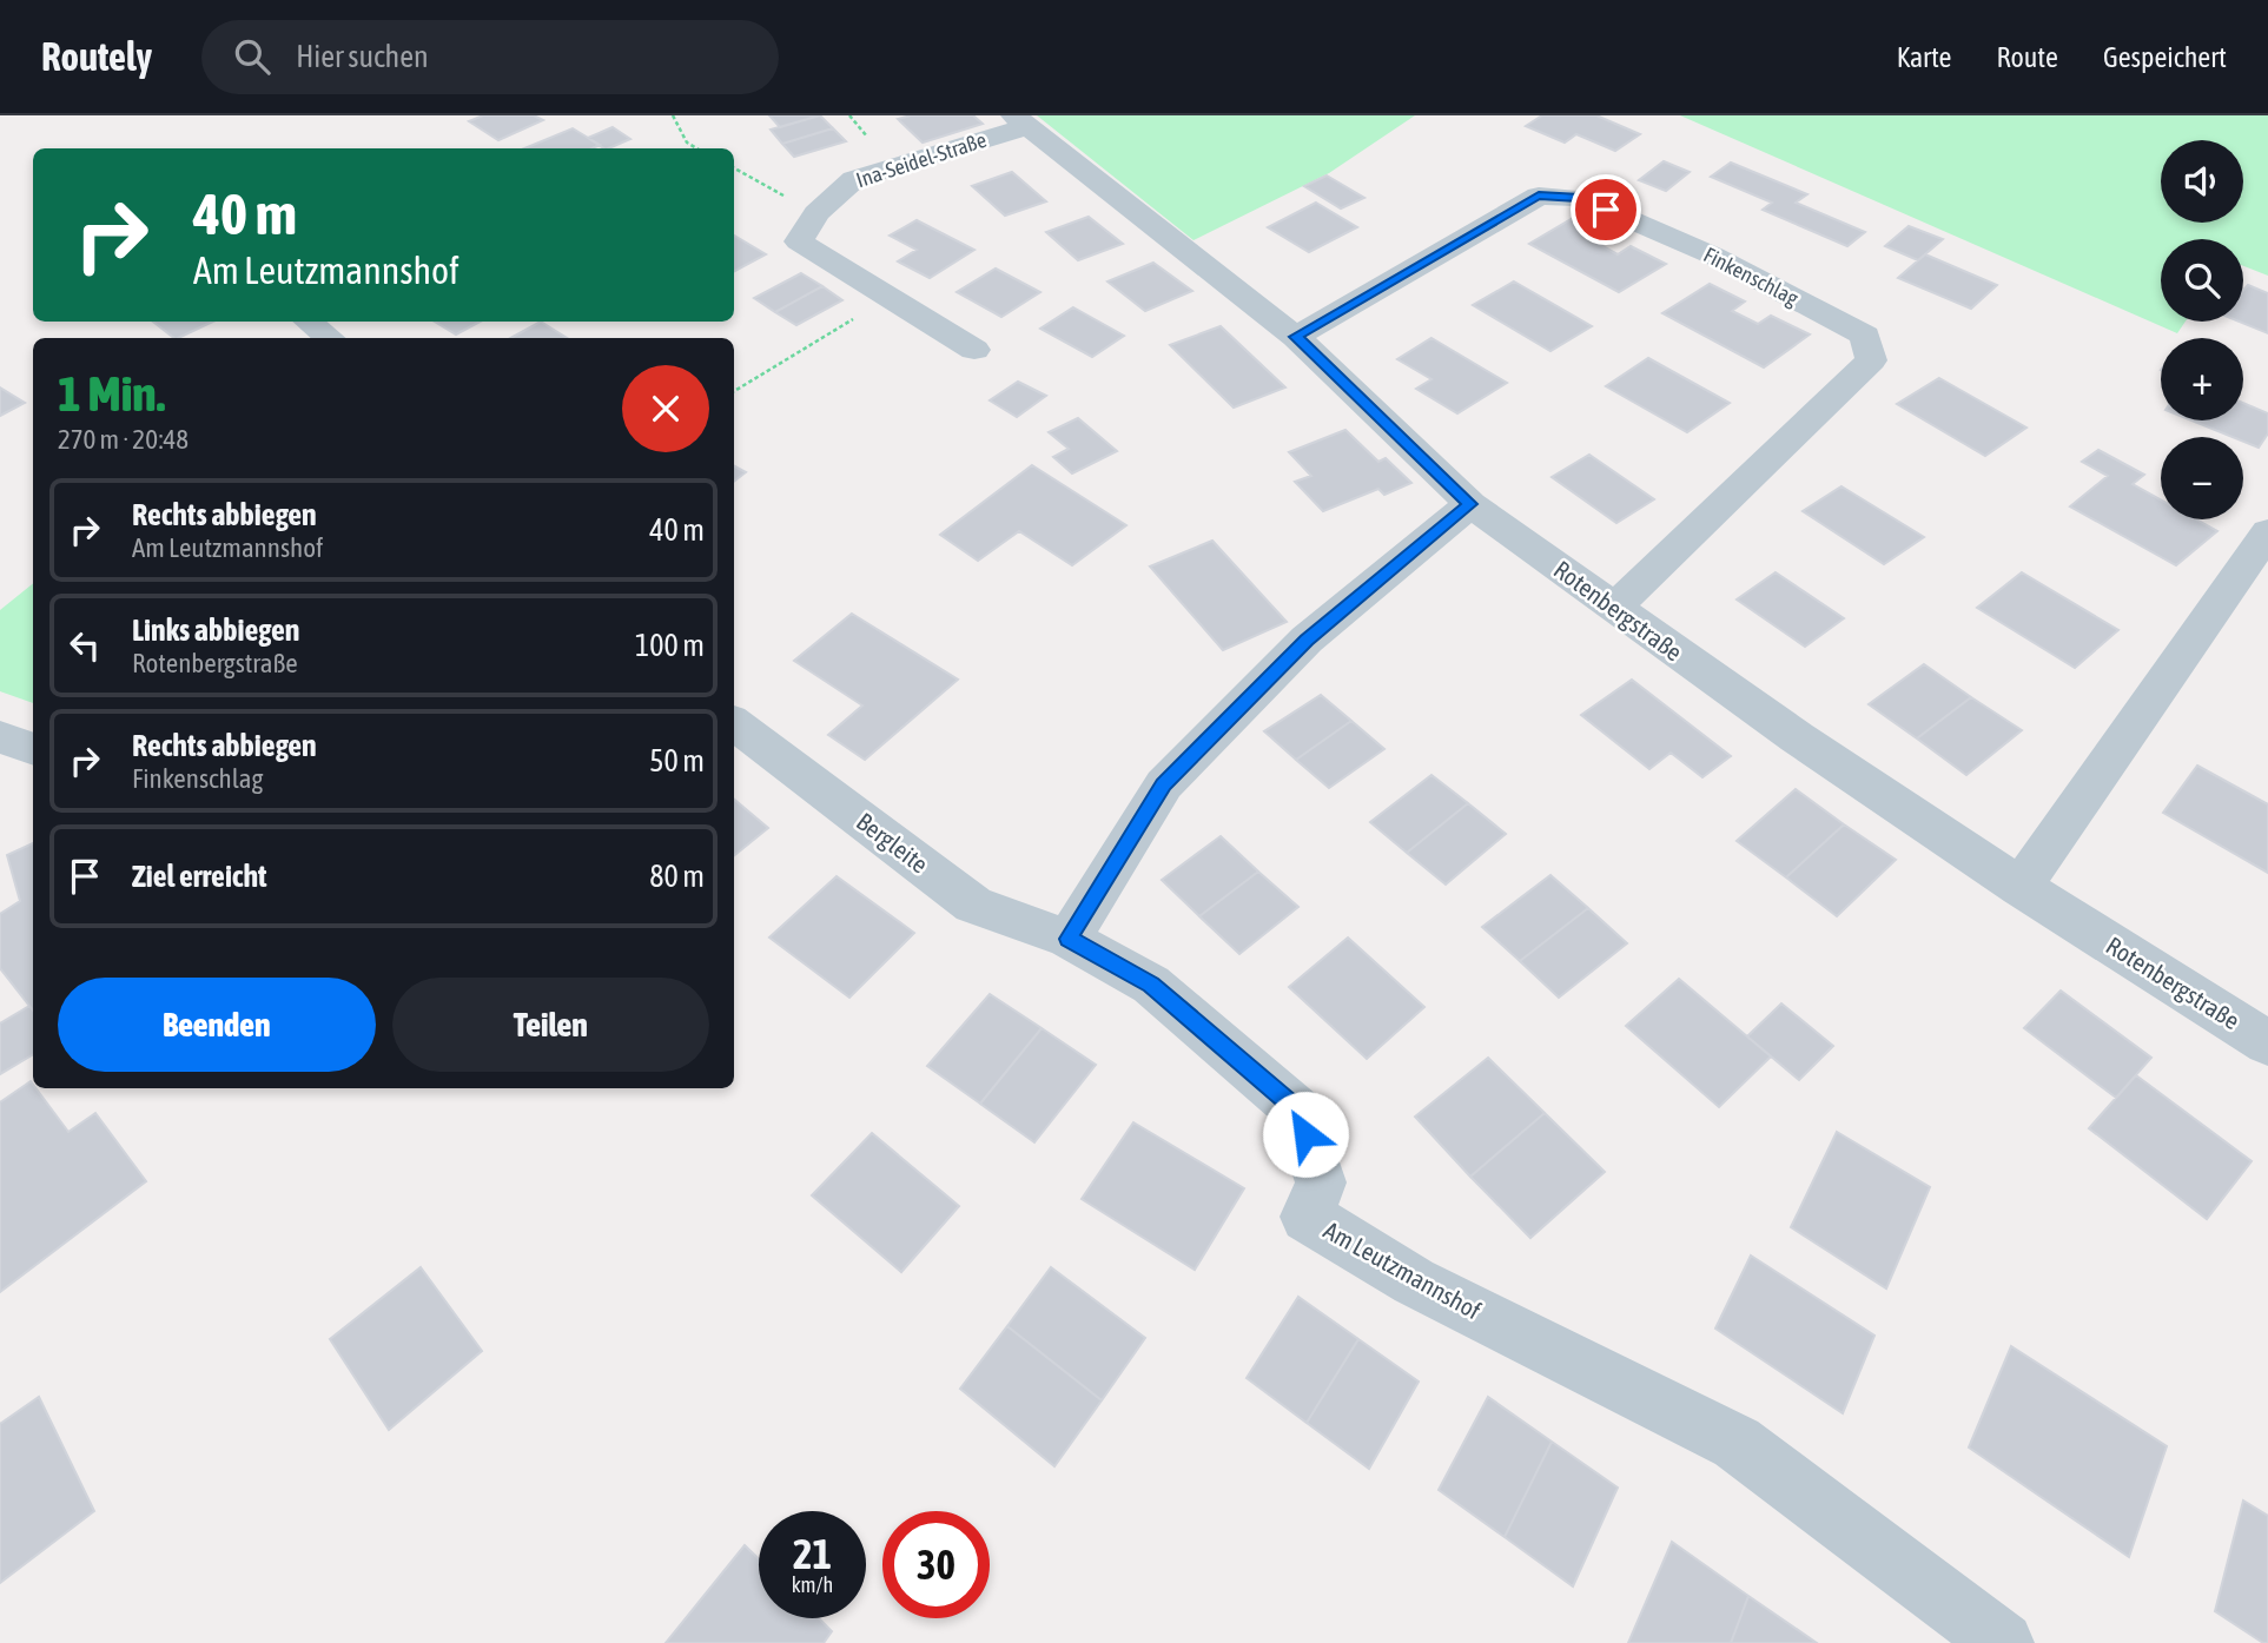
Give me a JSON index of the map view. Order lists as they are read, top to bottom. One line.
{"streets":{"street":["Ina-Seidel-Straße","Finkenschlag","Rotenbergstraße","Bergleite","Am Leutzmannshof"]},"crossings":[["Ina-Seidel-Straße","Rotenbergstraße"],["Finkenschlag","Rotenbergstraße"],["Bergleite","Am Leutzmannshof"]],"page":{"header":"Routely","search":"Hier suchen","nav":["Karte","Route","Gespeichert"],"map_buttons":["+","−"],"turn":["40 m","Am Leutzmannshof"],"heading":["1 Min.","270 m · 20:48"],"list":[{"name":"Rechts abbiegen","note":"Am Leutzmannshof","value":"40 m"},{"name":"Links abbiegen","note":"Rotenbergstraße","value":"100 m"},{"name":"Rechts abbiegen","note":"Finkenschlag","value":"50 m"},{"name":"Ziel erreicht","value":"80 m"}],"buttons":["Beenden","Teilen"],"speed":"21 km/h","limit":"30"}}
